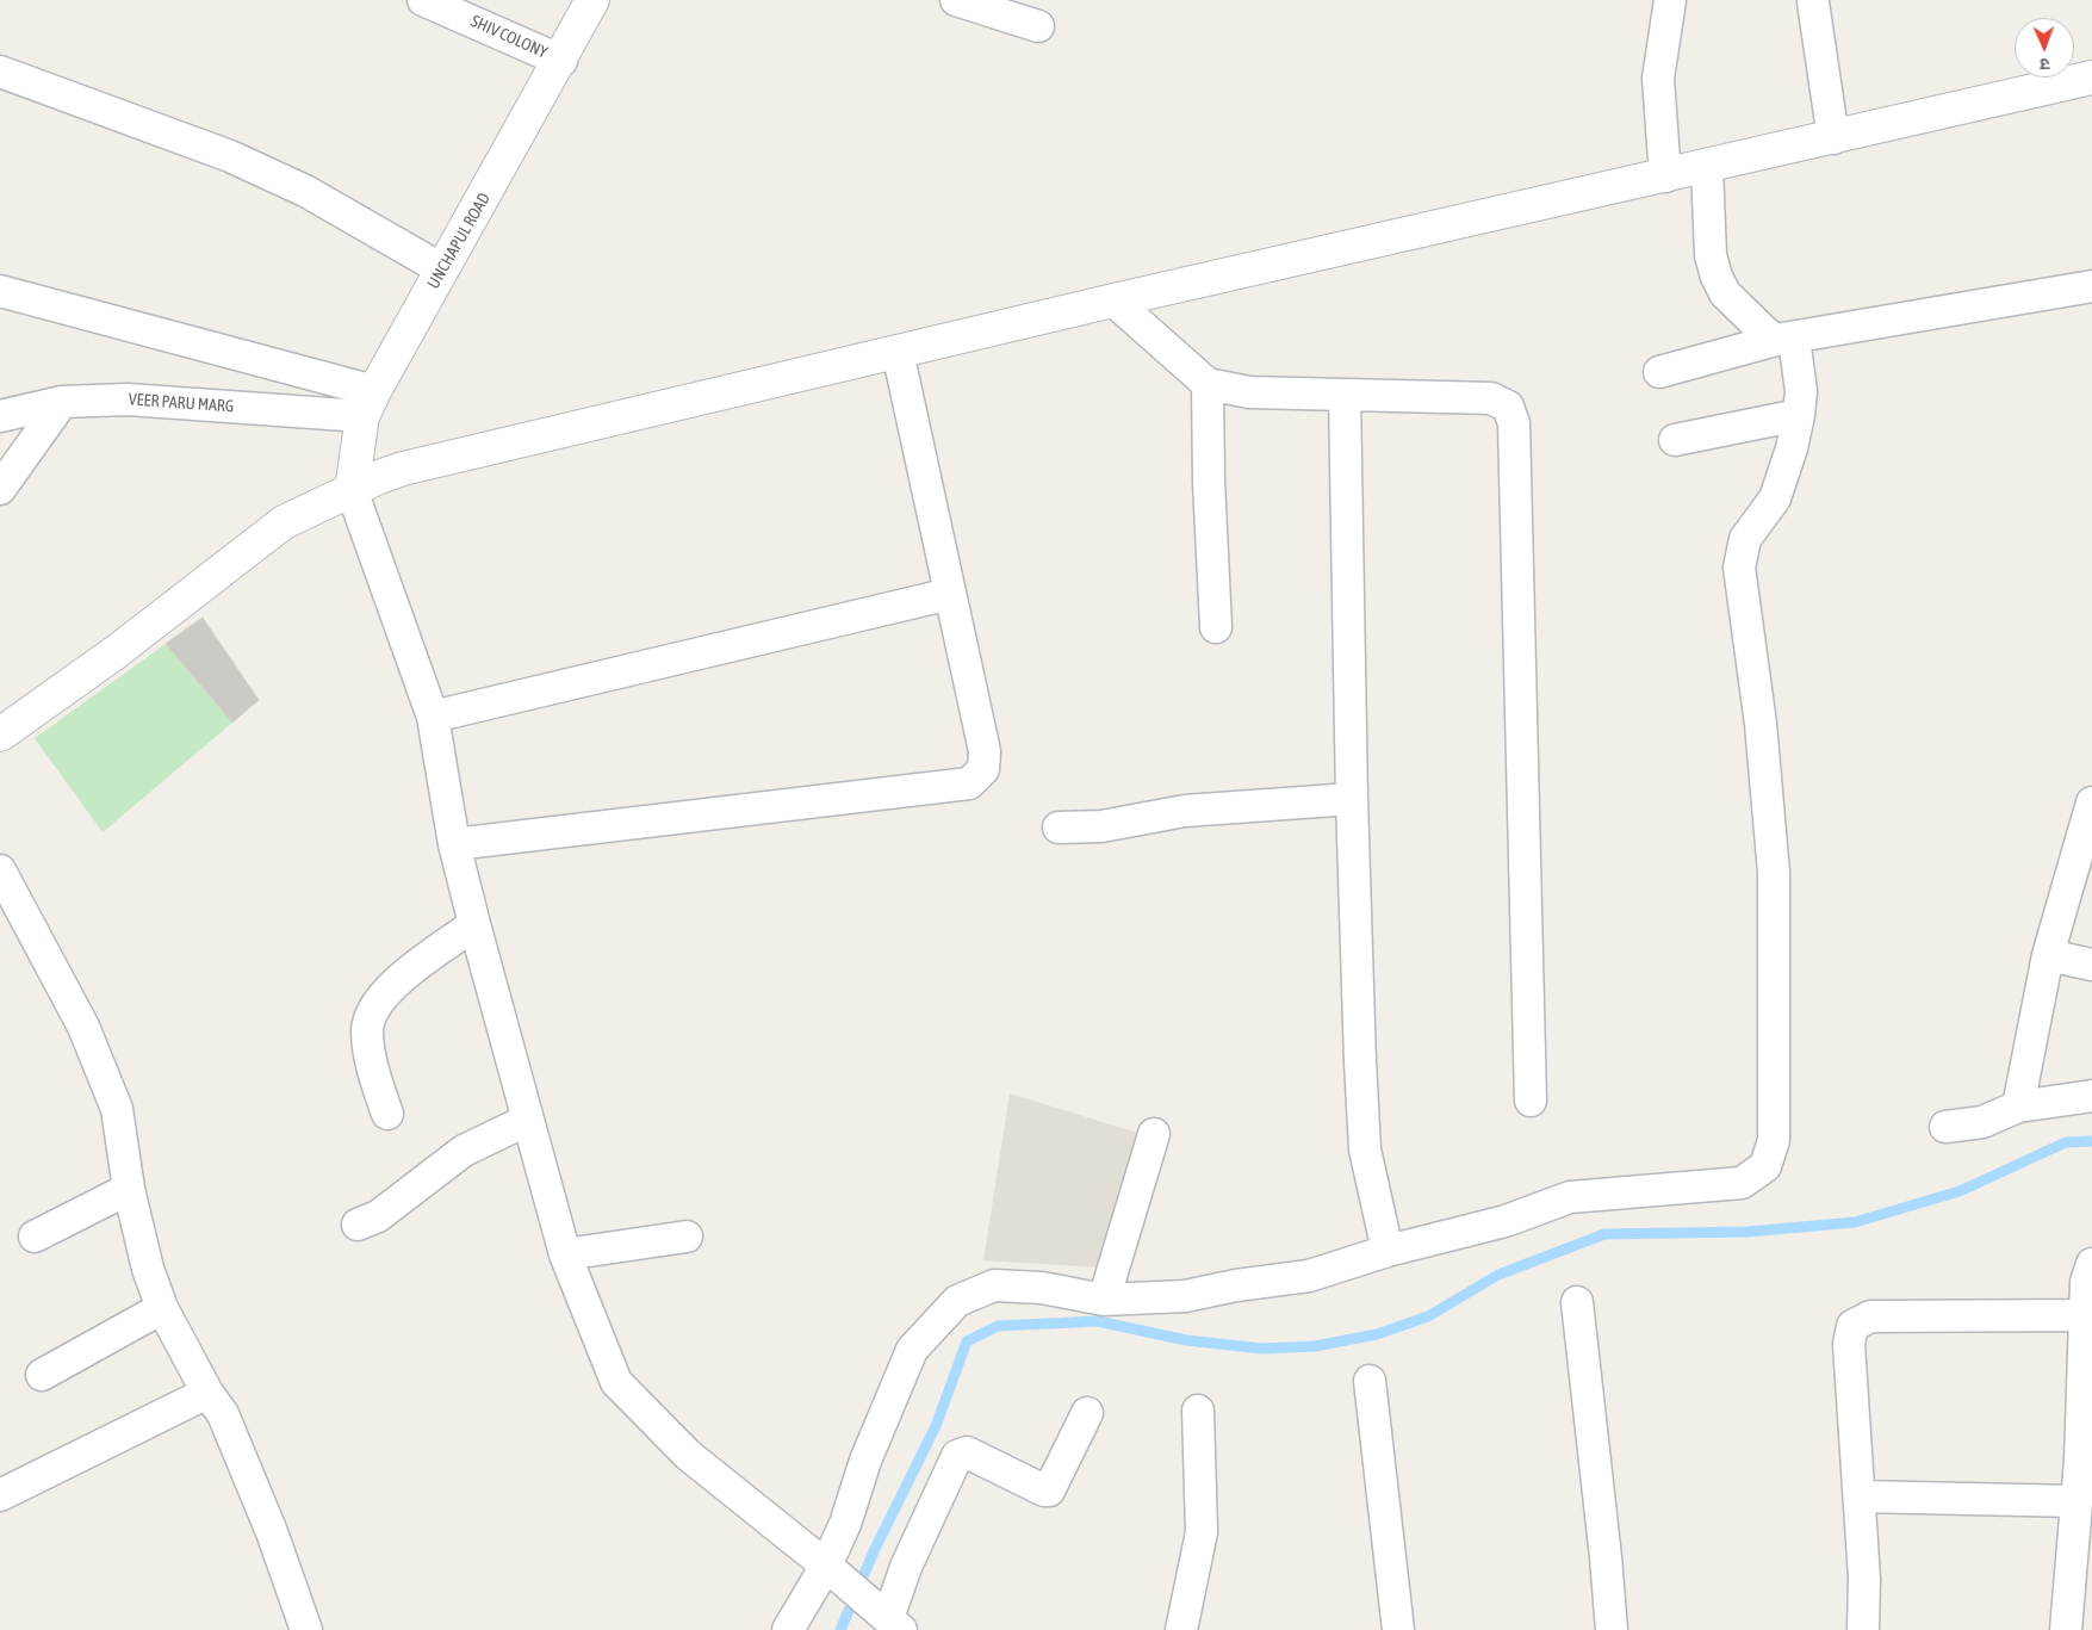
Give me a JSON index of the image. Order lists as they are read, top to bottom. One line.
{"streets":{"street":["SHIV COLONY","UNCHAPUL ROAD","VEER PARU MARG"]},"crossings":[["SHIV COLONY","UNCHAPUL ROAD"],["UNCHAPUL ROAD","VEER PARU MARG"]],"north":"bottom"}
